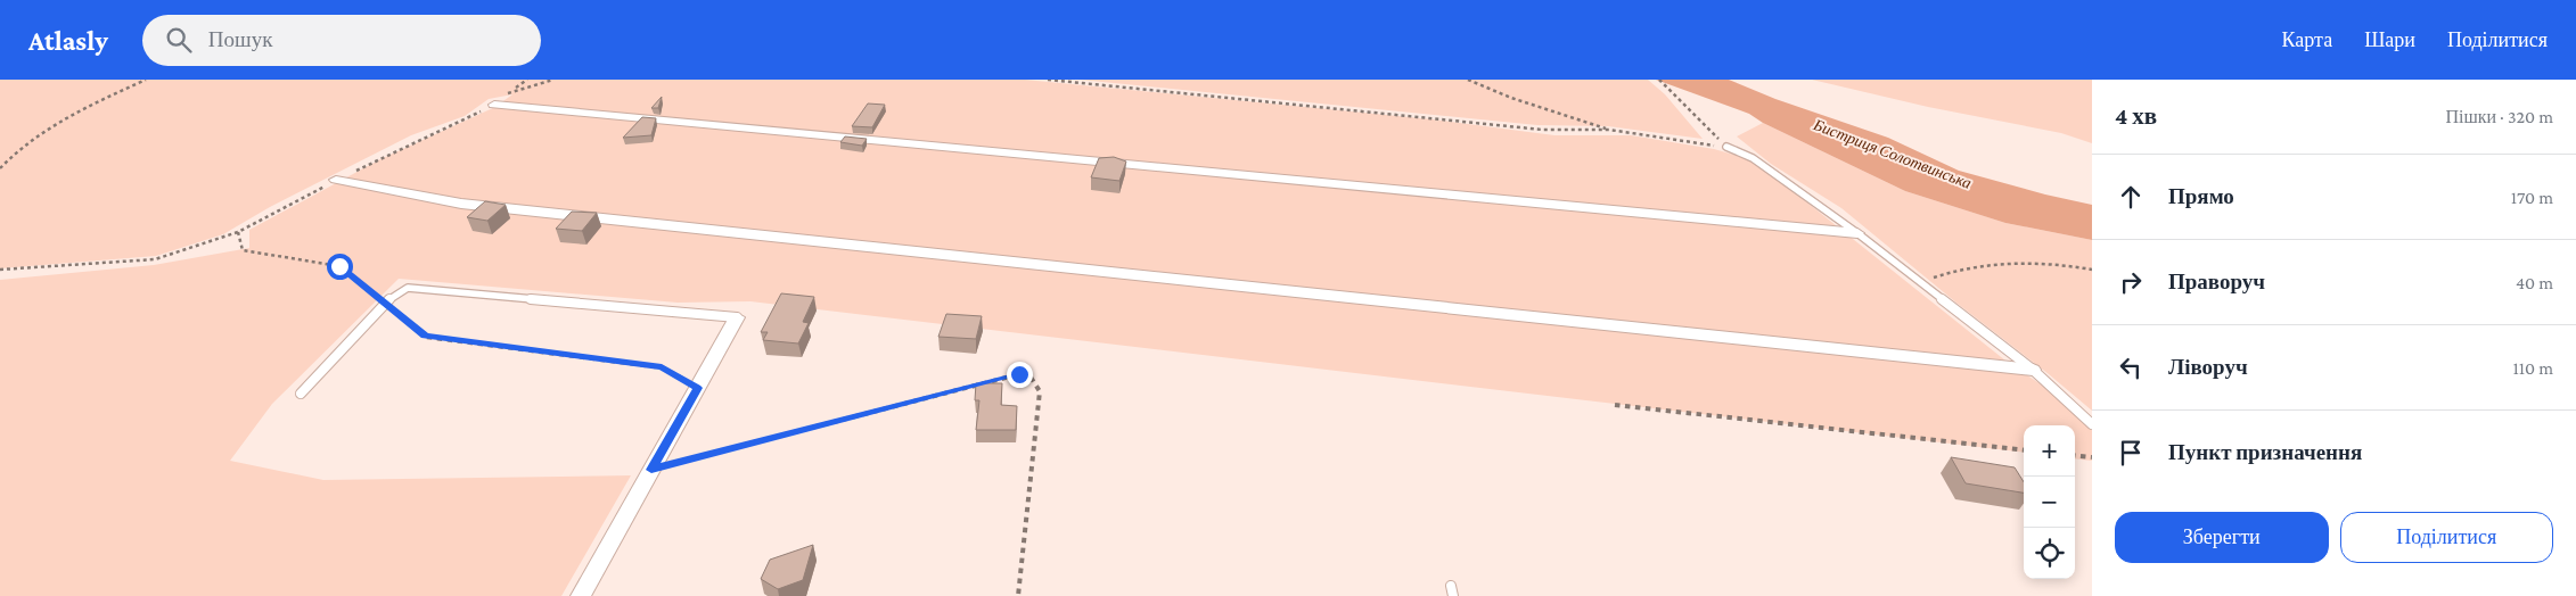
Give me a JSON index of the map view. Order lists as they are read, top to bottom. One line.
{"water":["Бистриця Солотвинська"],"page":{"header":"Atlasly","search":"Пошук","nav":["Карта","Шари","Поділитися"],"heading":["4 хв","Пішки · 320 m"],"list":[["Прямо","170 m"],["Праворуч","40 m"],["Ліворуч","110 m"],"Пункт призначення"],"map_buttons":["+","−"],"buttons":["Зберегти","Поділитися"]}}
